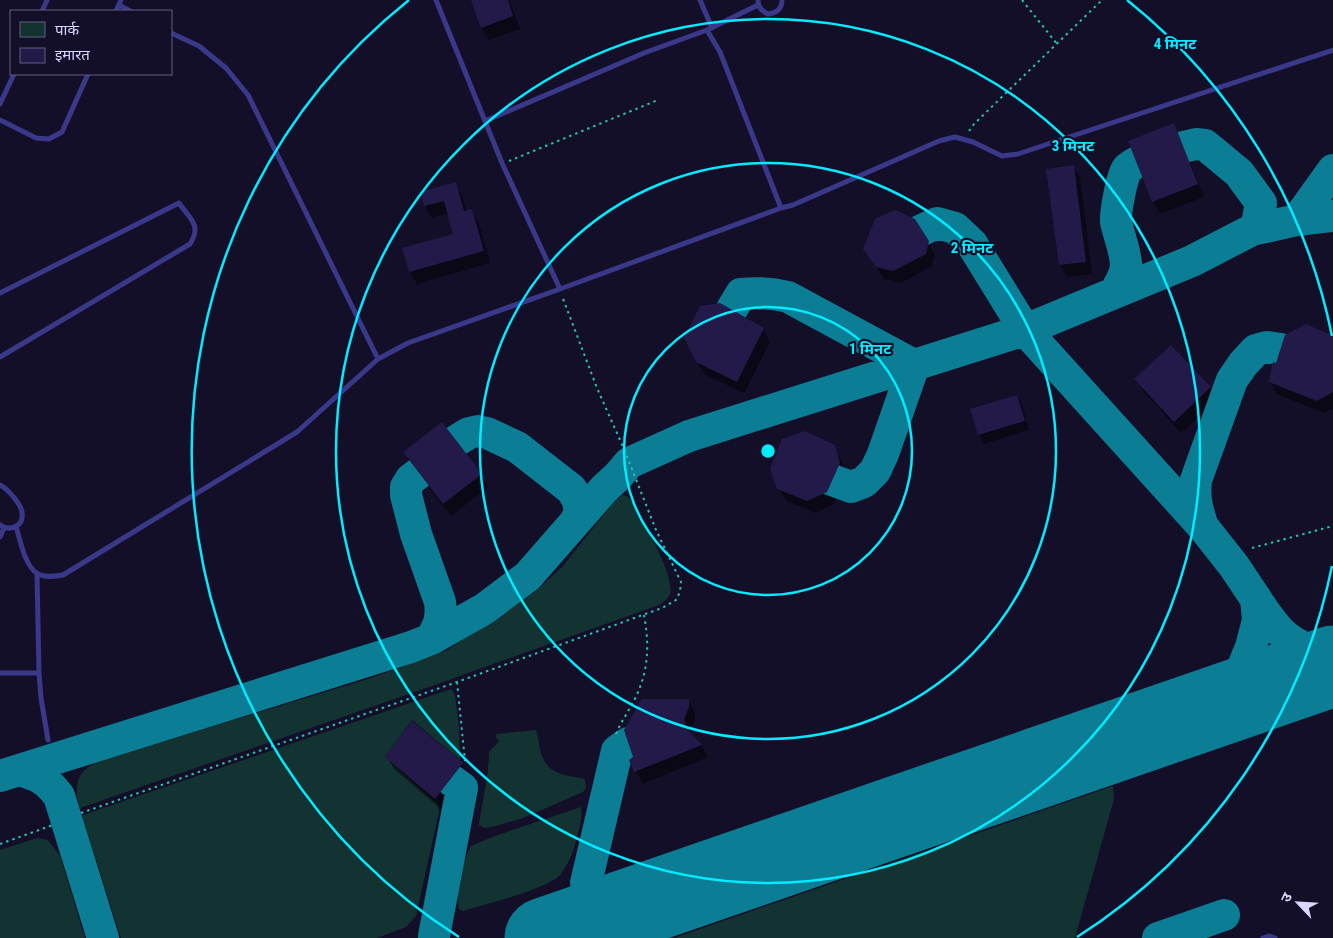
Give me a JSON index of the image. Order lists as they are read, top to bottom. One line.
{"legend":["पार्क","इमारत"],"north":"top left","rings":["4 मिनट","3 मिनट","2 मिनट","1 मिनट"]}
